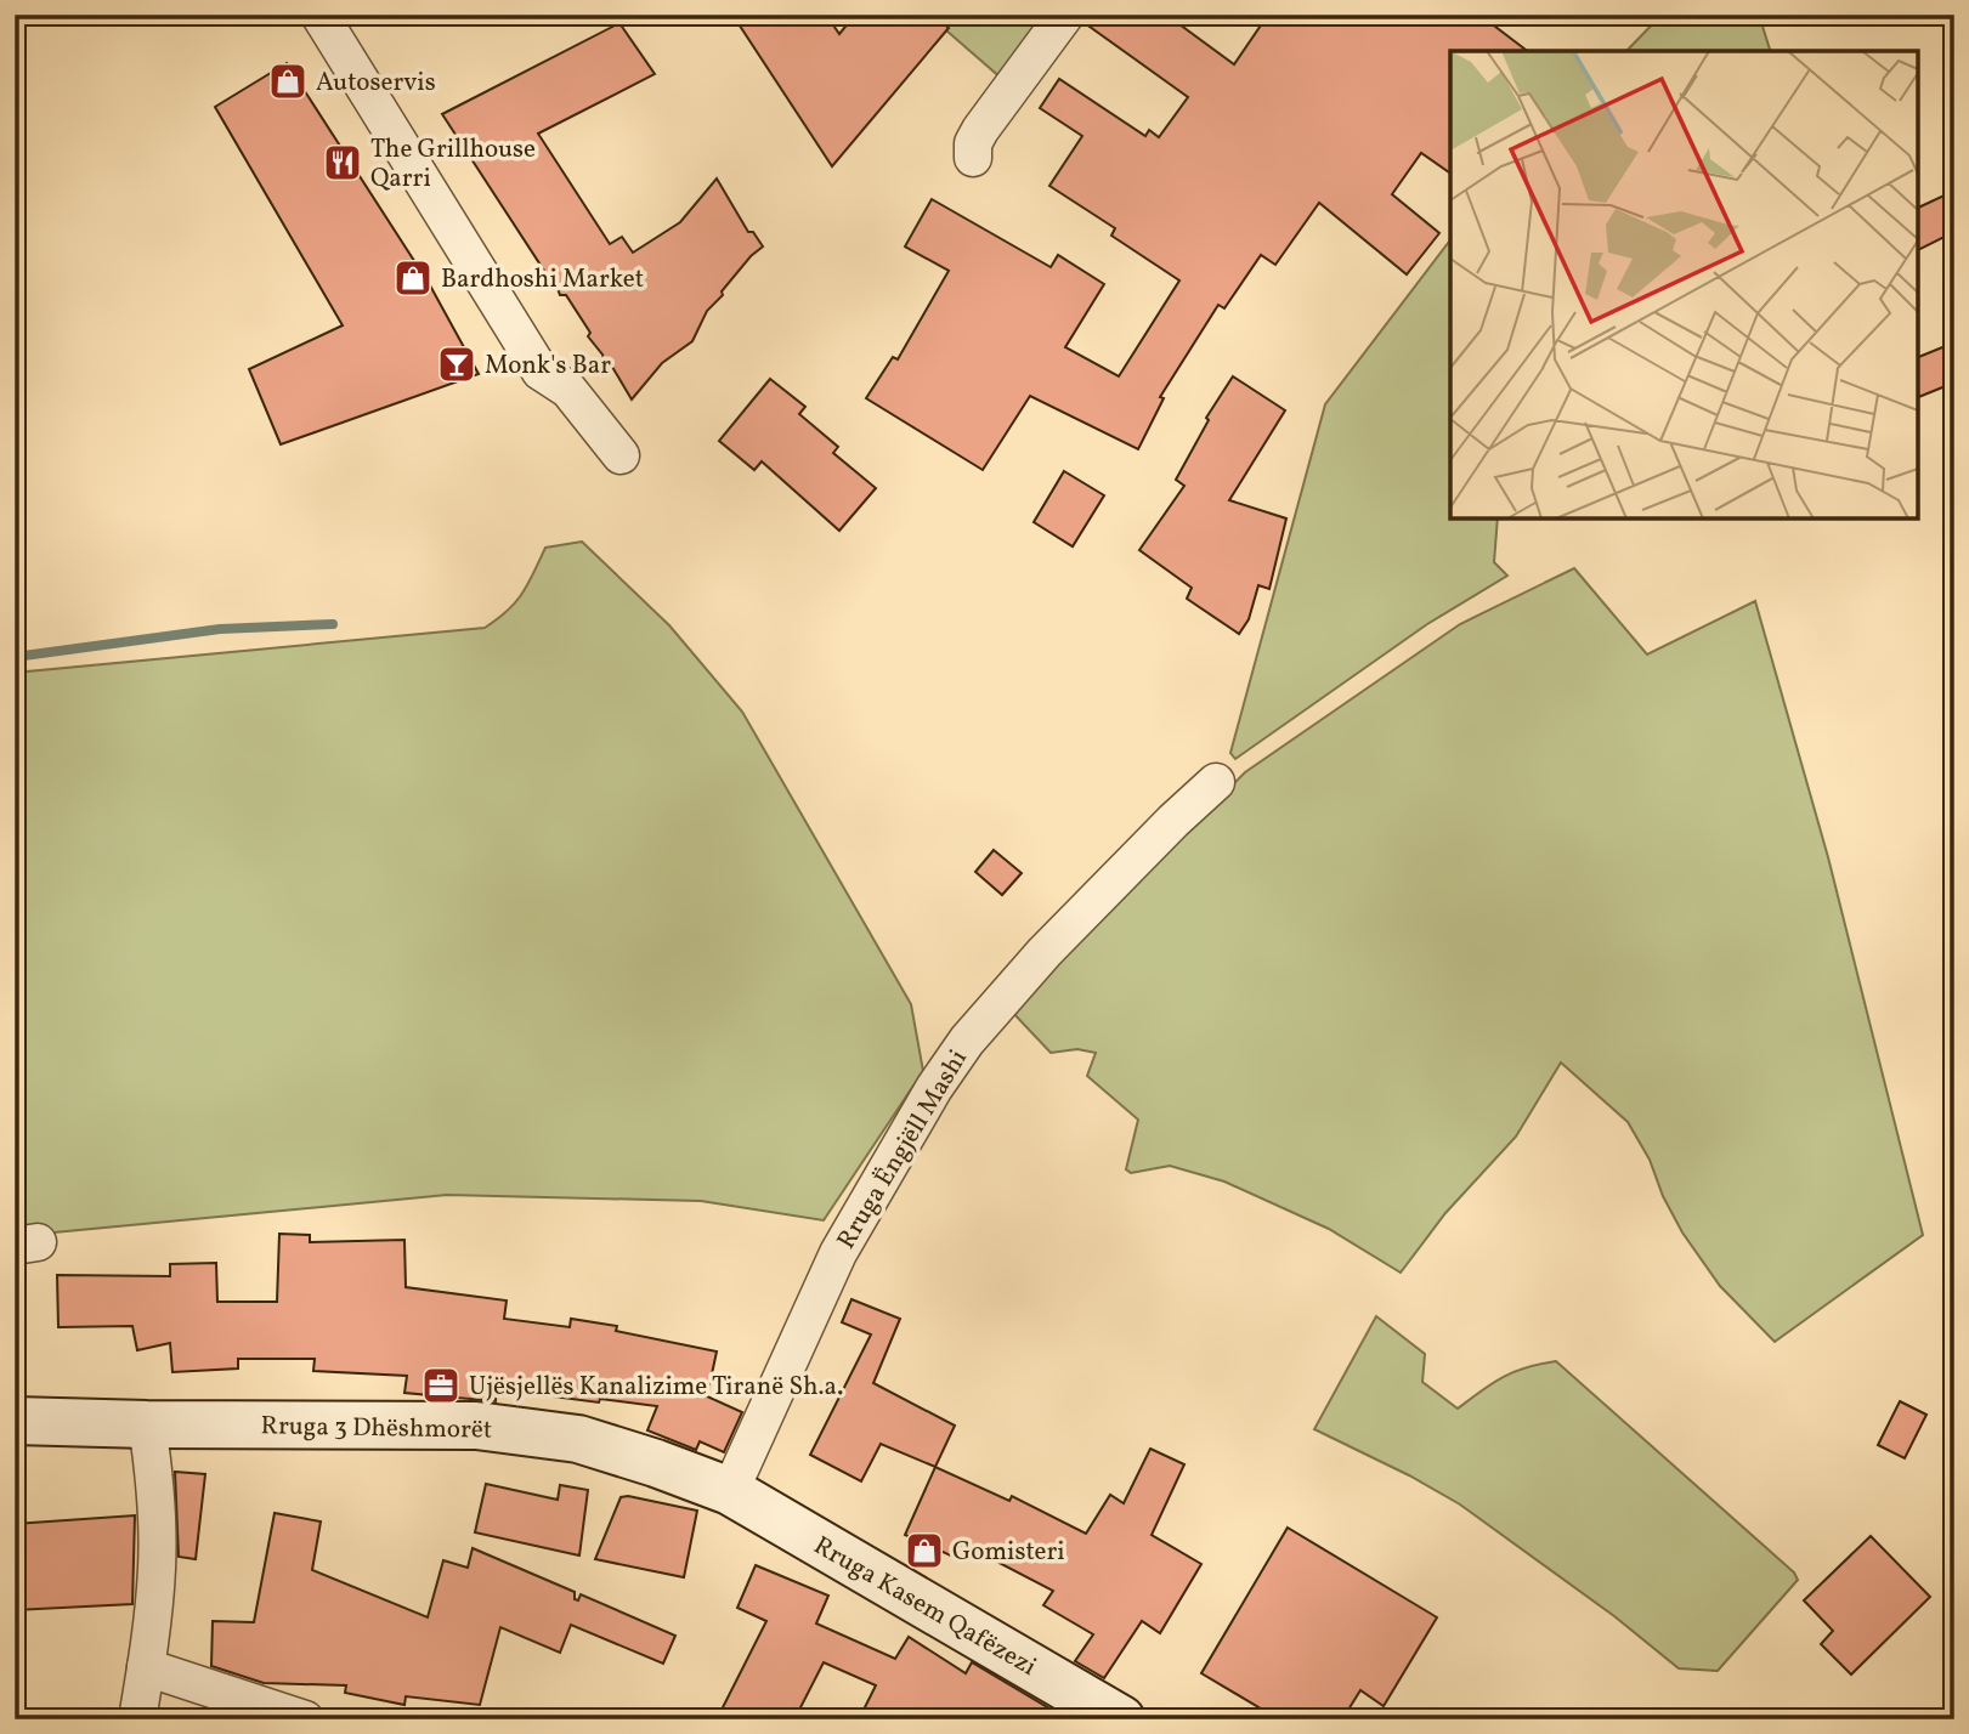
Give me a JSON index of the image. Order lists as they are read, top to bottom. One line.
{"streets":{"main road":["Rruga 3 Dhëshmorët","Rruga Kasem Qafëzezi"],"street":["Rruga Ëngjëll Mashi"]},"crossings":[["Rruga Ëngjëll Mashi","Rruga 3 Dhëshmorët"],["Rruga Ëngjëll Mashi","Rruga Kasem Qafëzezi"],["Rruga 3 Dhëshmorët","Rruga Kasem Qafëzezi"]],"places":{"shop":["Autoservis","Bardhoshi Market","Gomisteri"],"restaurant":["The Grillhouse Qarri"],"bar":["Monk's Bar"],"office":["Ujësjellës Kanalizime Tiranë Sh.a."]}}
